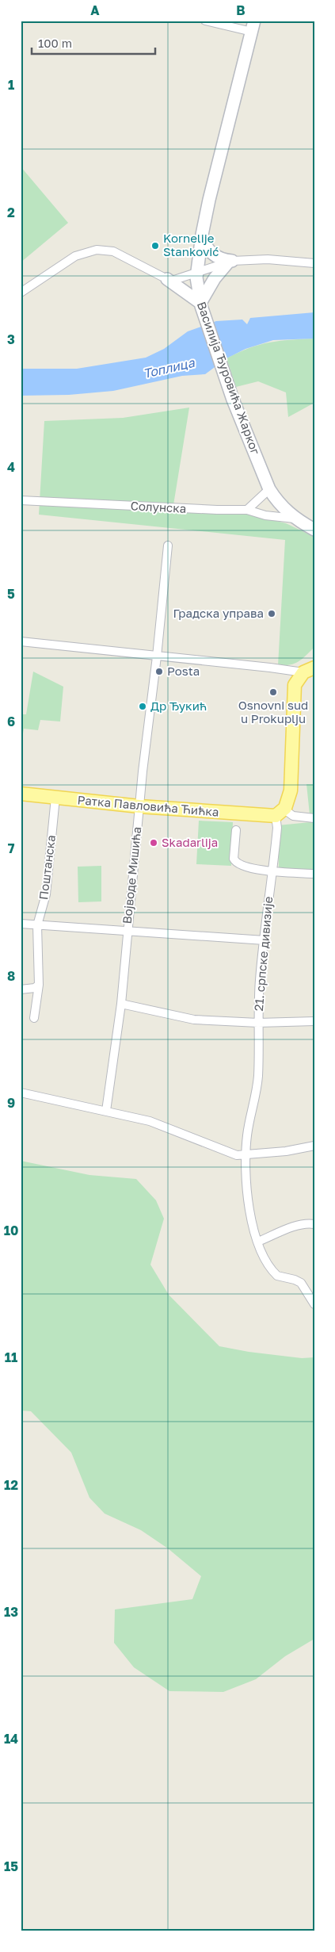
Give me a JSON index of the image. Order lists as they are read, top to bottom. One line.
{"streets":{"main road":["Василија Ђуровића Жарког","Ратка Павловића Ћићка","21. српске дивизије"],"street":["Солунска","Поштанска","Војводе Мишића"]},"crossings":[["Василија Ђуровића Жарког","Солунска"],["Ратка Павловића Ћићка","Поштанска"],["Ратка Павловића Ћићка","Војводе Мишића"],["Ратка Павловића Ћићка","21. српске дивизије"]],"water":["Топлица"],"places":["Kornelije Stanković","Градска управа","Posta","Osnovni sud u Prokuplju","Др Ђукић","Skadarlija"],"scale_bar":"100 m","grid":{"columns":["A","B"],"rows":["1","2","3","4","5","6","7","8","9","10","11","12","13","14","15"]}}
